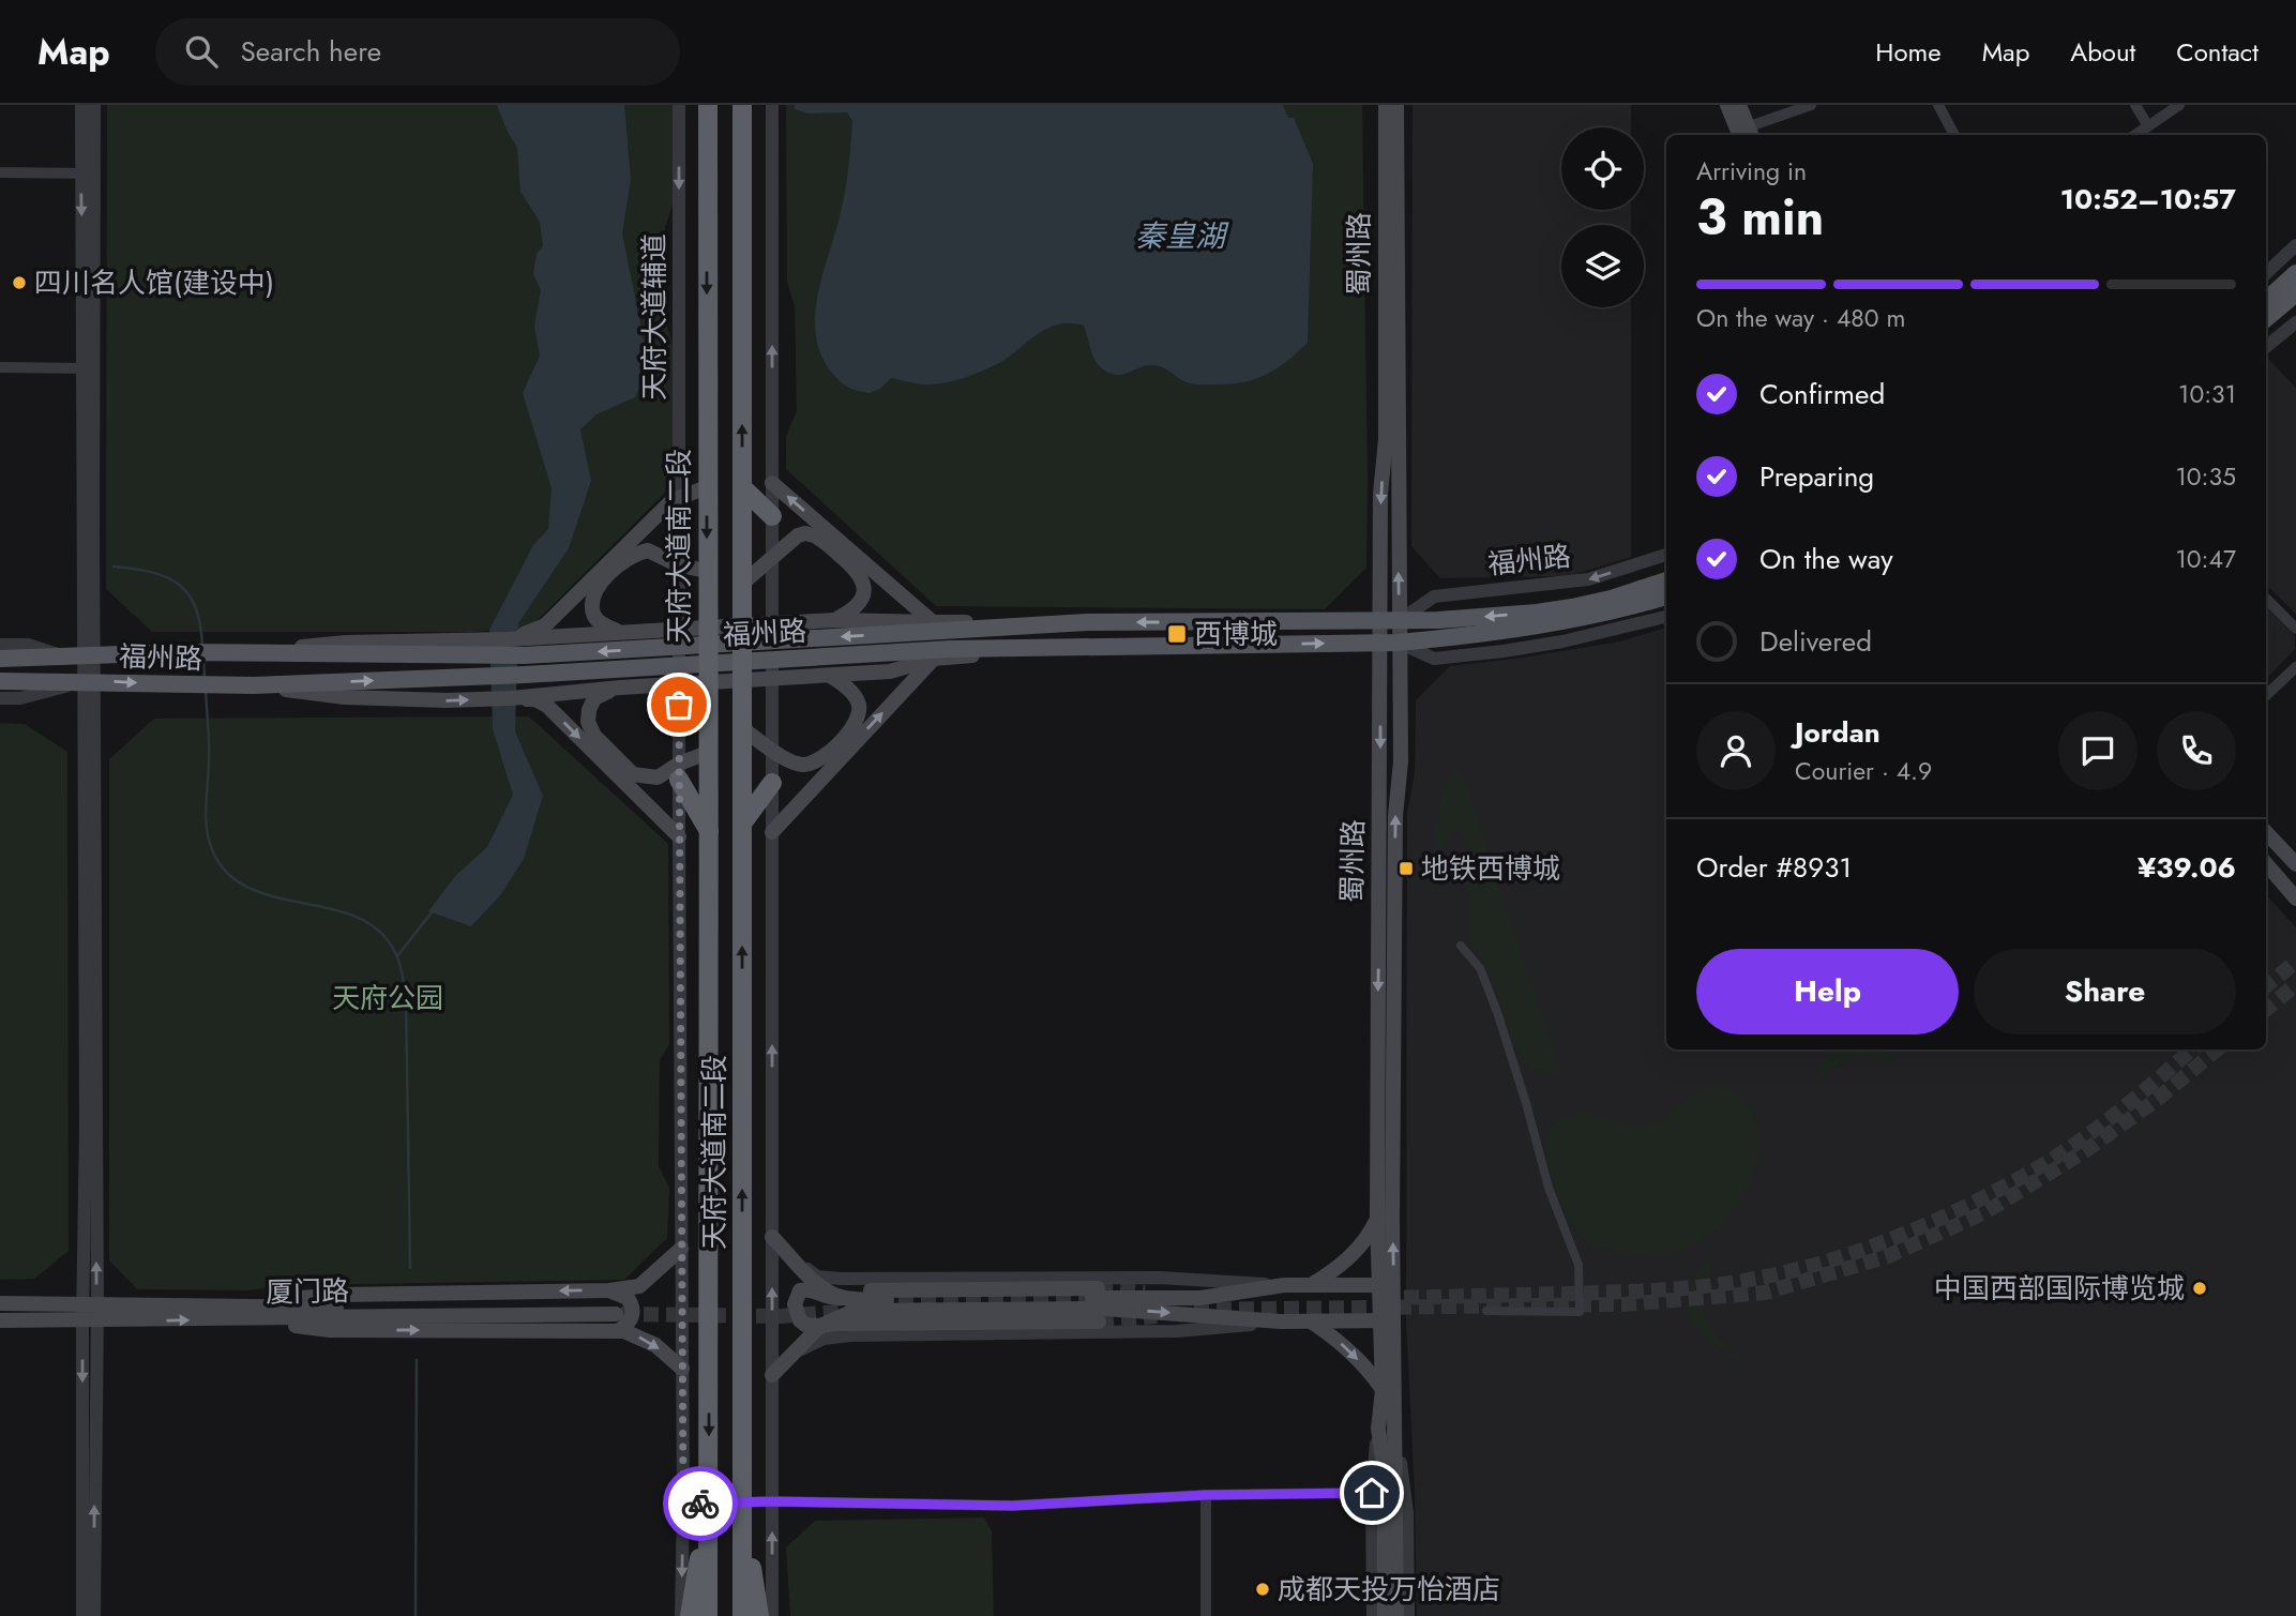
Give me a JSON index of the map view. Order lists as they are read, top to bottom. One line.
{"streets":{"highway":["天府大道南二段"],"main road":["蜀州路","福州路","厦门路"],"street":["天府大道辅道"]},"crossings":[["蜀州路","福州路"]],"water":["秦皇湖"],"parks":["天府公园"],"places":{"other":["四川名人馆(建设中)","中国西部国际博览城","成都天投万怡酒店"],"transit":["西博城","地铁西博城"]},"page":{"header":"Map","search":"Search here","nav":["Home","Map","About","Contact"],"heading":["3 min","Arriving in","10:52–10:57"],"panel":["Jordan","Courier · 4.9","Order #8931","¥39.06"],"bar":"On the way · 480 m","list":[["Confirmed","10:31"],["Preparing","10:35"],["On the way","10:47"],"Delivered"],"buttons":["Help","Share"]}}
